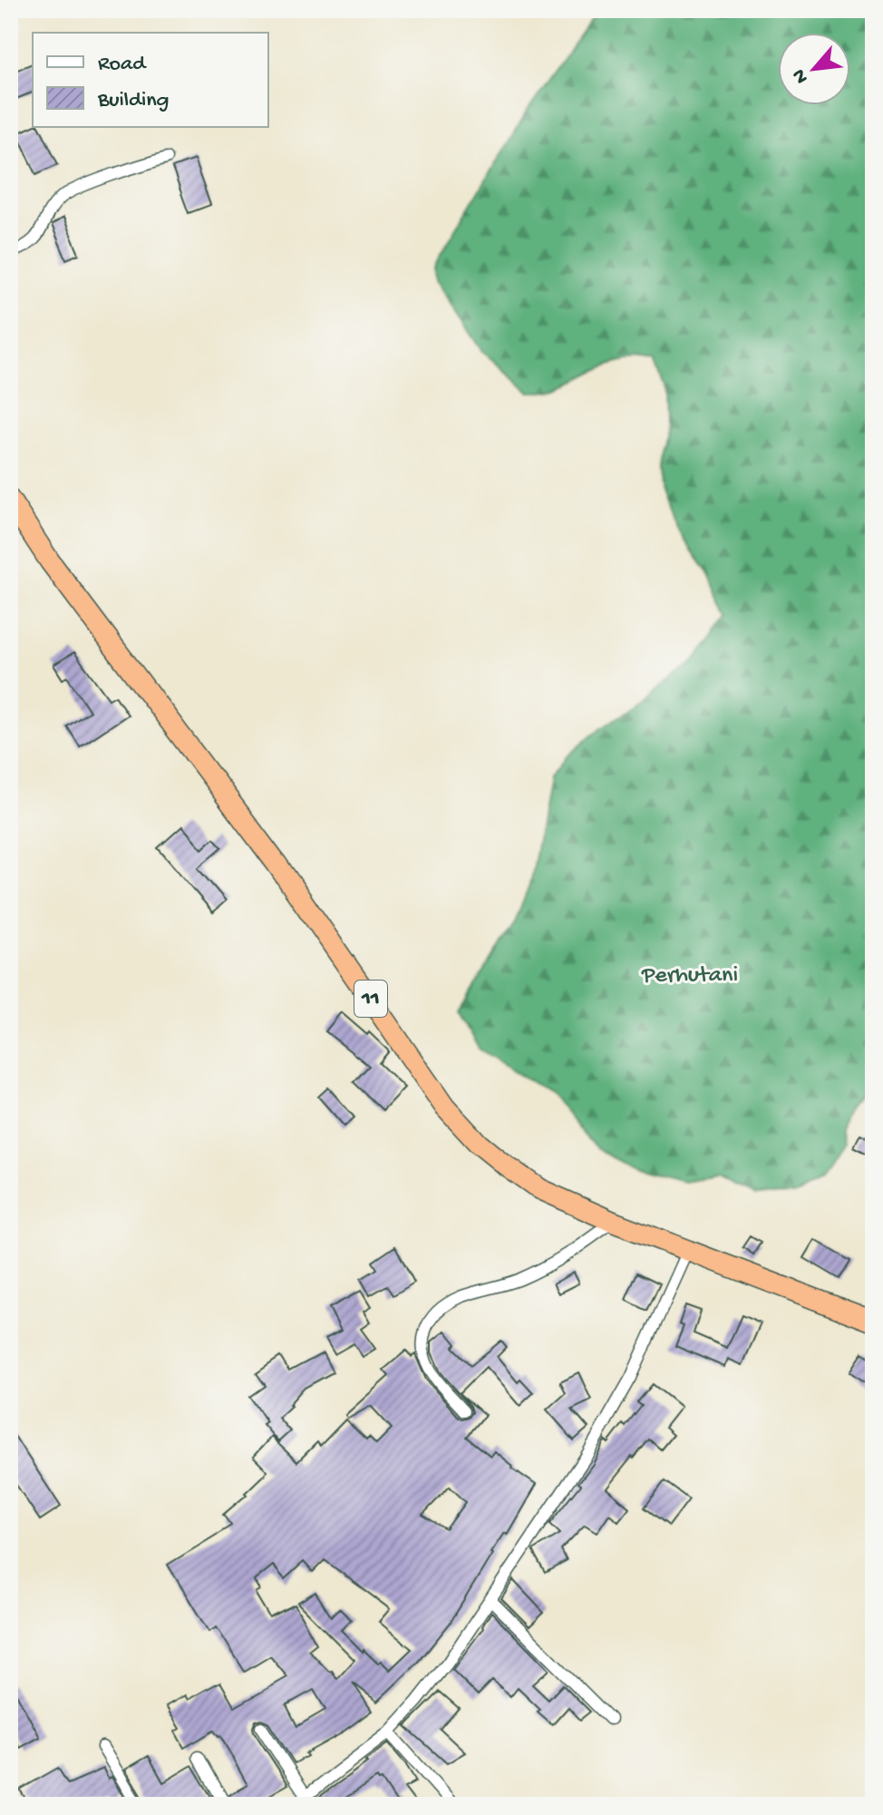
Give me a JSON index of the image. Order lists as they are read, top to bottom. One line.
{"streets":{"highway":["11"]},"parks":["Perhutani"],"legend":["Road","Building"],"north":"bottom left"}
